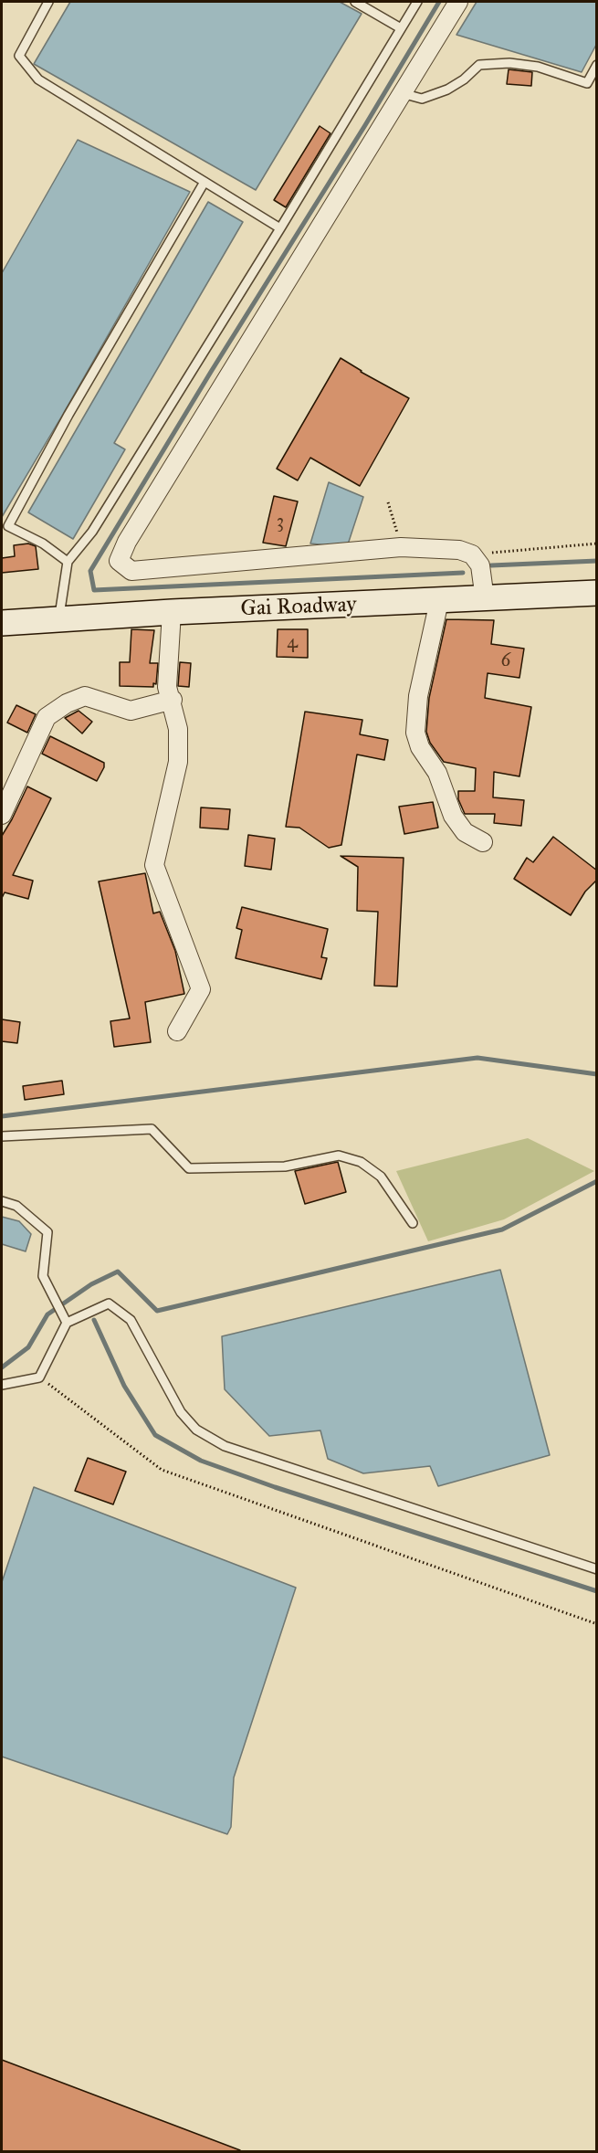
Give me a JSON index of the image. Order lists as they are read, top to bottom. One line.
{"streets":{"main road":["Gai Roadway"]},"house_numbers":["3","4","6"]}
